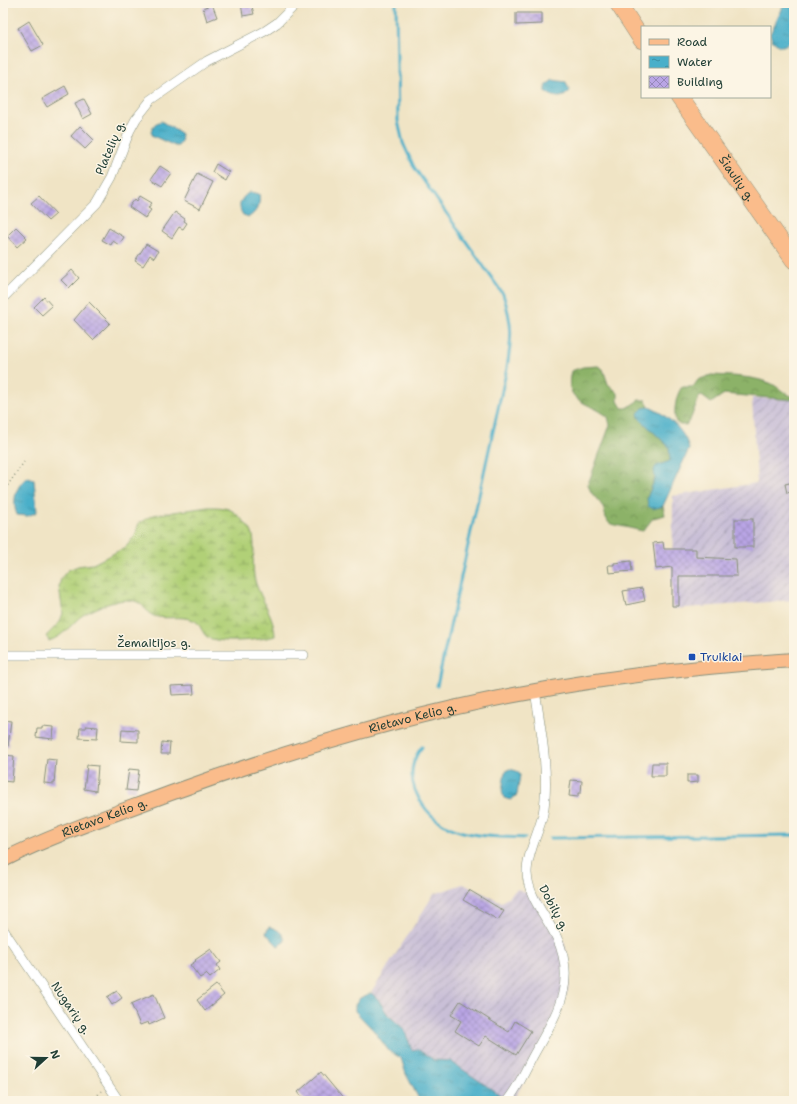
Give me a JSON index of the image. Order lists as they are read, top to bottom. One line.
{"streets":{"highway":["Šiaulių g."],"main road":["Rietavo Kelio g."],"street":["Platelių g.","Žemaitijos g.","Dobilų g.","Nugarių g."]},"crossings":[["Rietavo Kelio g.","Dobilų g."]],"places":{"transit":["Truikiai"]},"legend":["Road","Water","Building"],"north":"right"}
